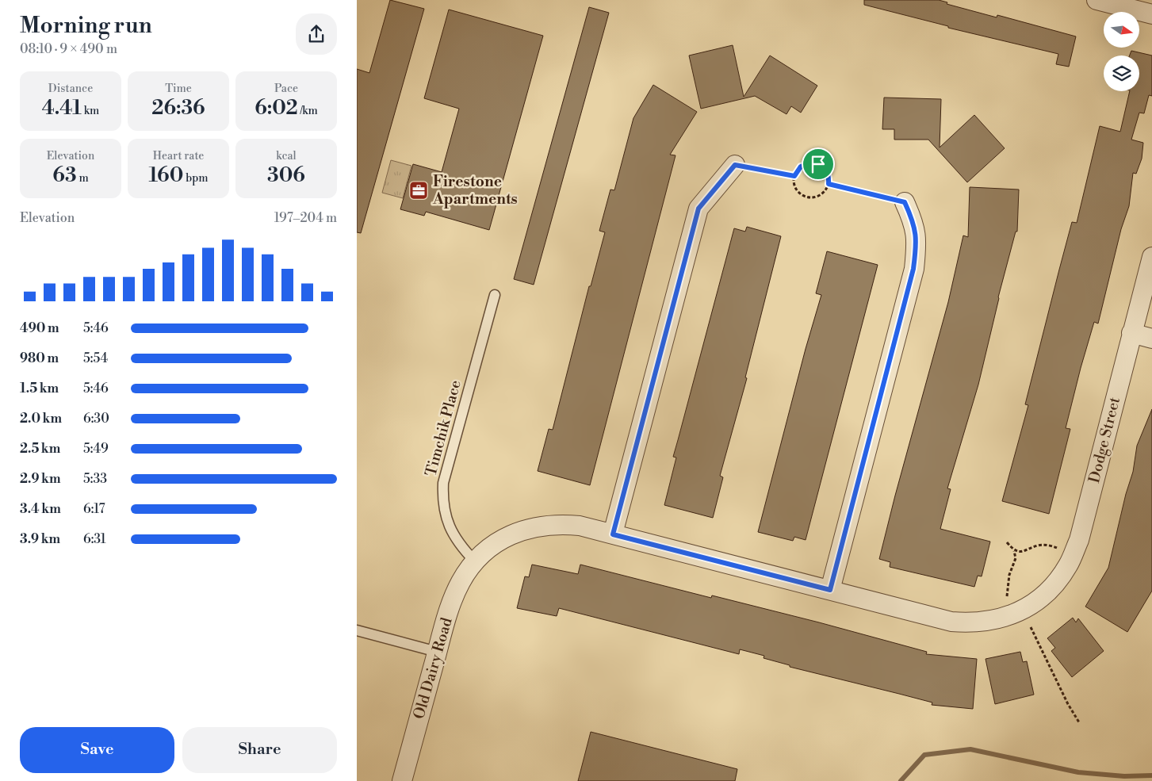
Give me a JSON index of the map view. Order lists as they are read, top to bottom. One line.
{"streets":{"street":["Dodge Street","Old Dairy Road"],"lane":["Timchik Place"]},"crossings":[["Timchik Place","Old Dairy Road"],["Dodge Street","Old Dairy Road"]],"places":{"office":["Firestone Apartments"]},"north":"right","page":{"heading":["Morning run","08:10 · 9 × 490 m"],"stats":[["Distance","4.41 km"],["Time","26:36"],["Pace","6:02 /km"],["Elevation","63 m"],["Heart rate","160 bpm"],["kcal","306"]],"chart":["Elevation","197–204 m"],"list":[{"name":"490 m","note":"5:46"},{"name":"980 m","note":"5:54"},{"name":"1.5 km","note":"5:46"},{"name":"2.0 km","note":"6:30"},{"name":"2.5 km","note":"5:49"},{"name":"2.9 km","note":"5:33"},{"name":"3.4 km","note":"6:17"},{"name":"3.9 km","note":"6:31"}],"buttons":["Save","Share"]}}
